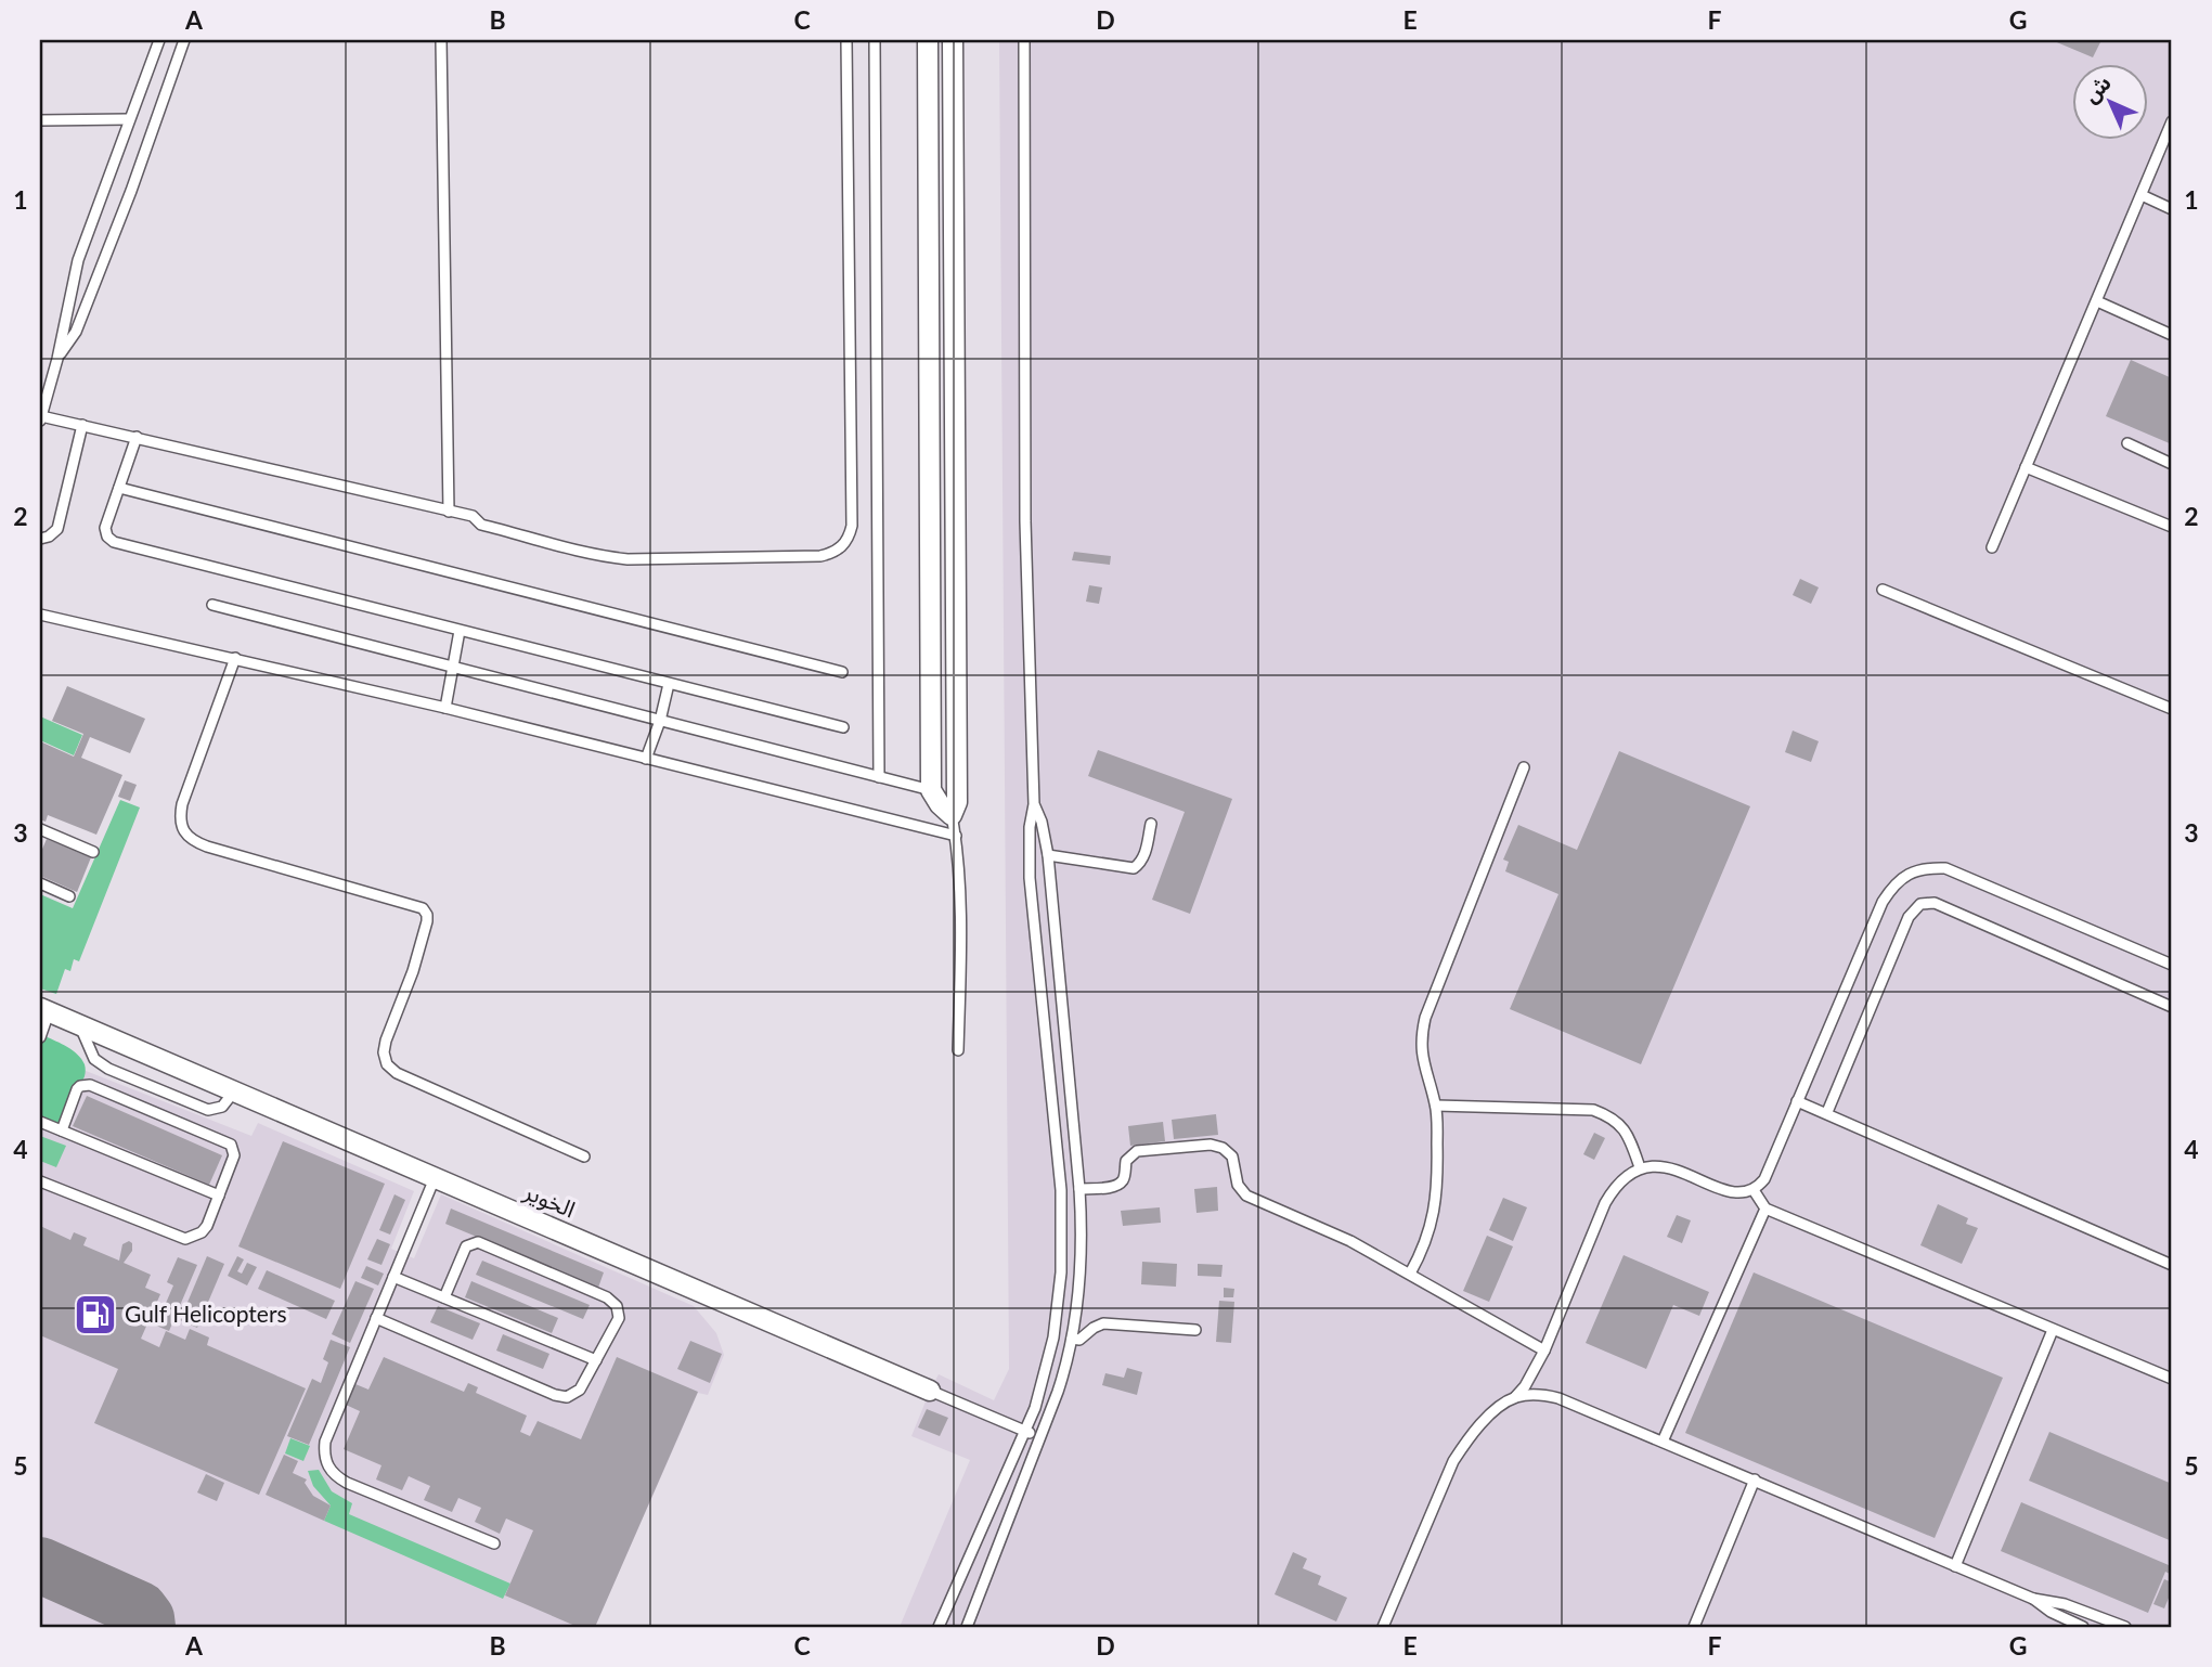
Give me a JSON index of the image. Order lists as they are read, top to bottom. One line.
{"streets":{"street":["الخوير"]},"places":{"fuel station":["Gulf Helicopters"]},"north":"top left","grid":{"columns":["A","B","C","D","E","F","G"],"rows":["1","2","3","4","5"]}}
